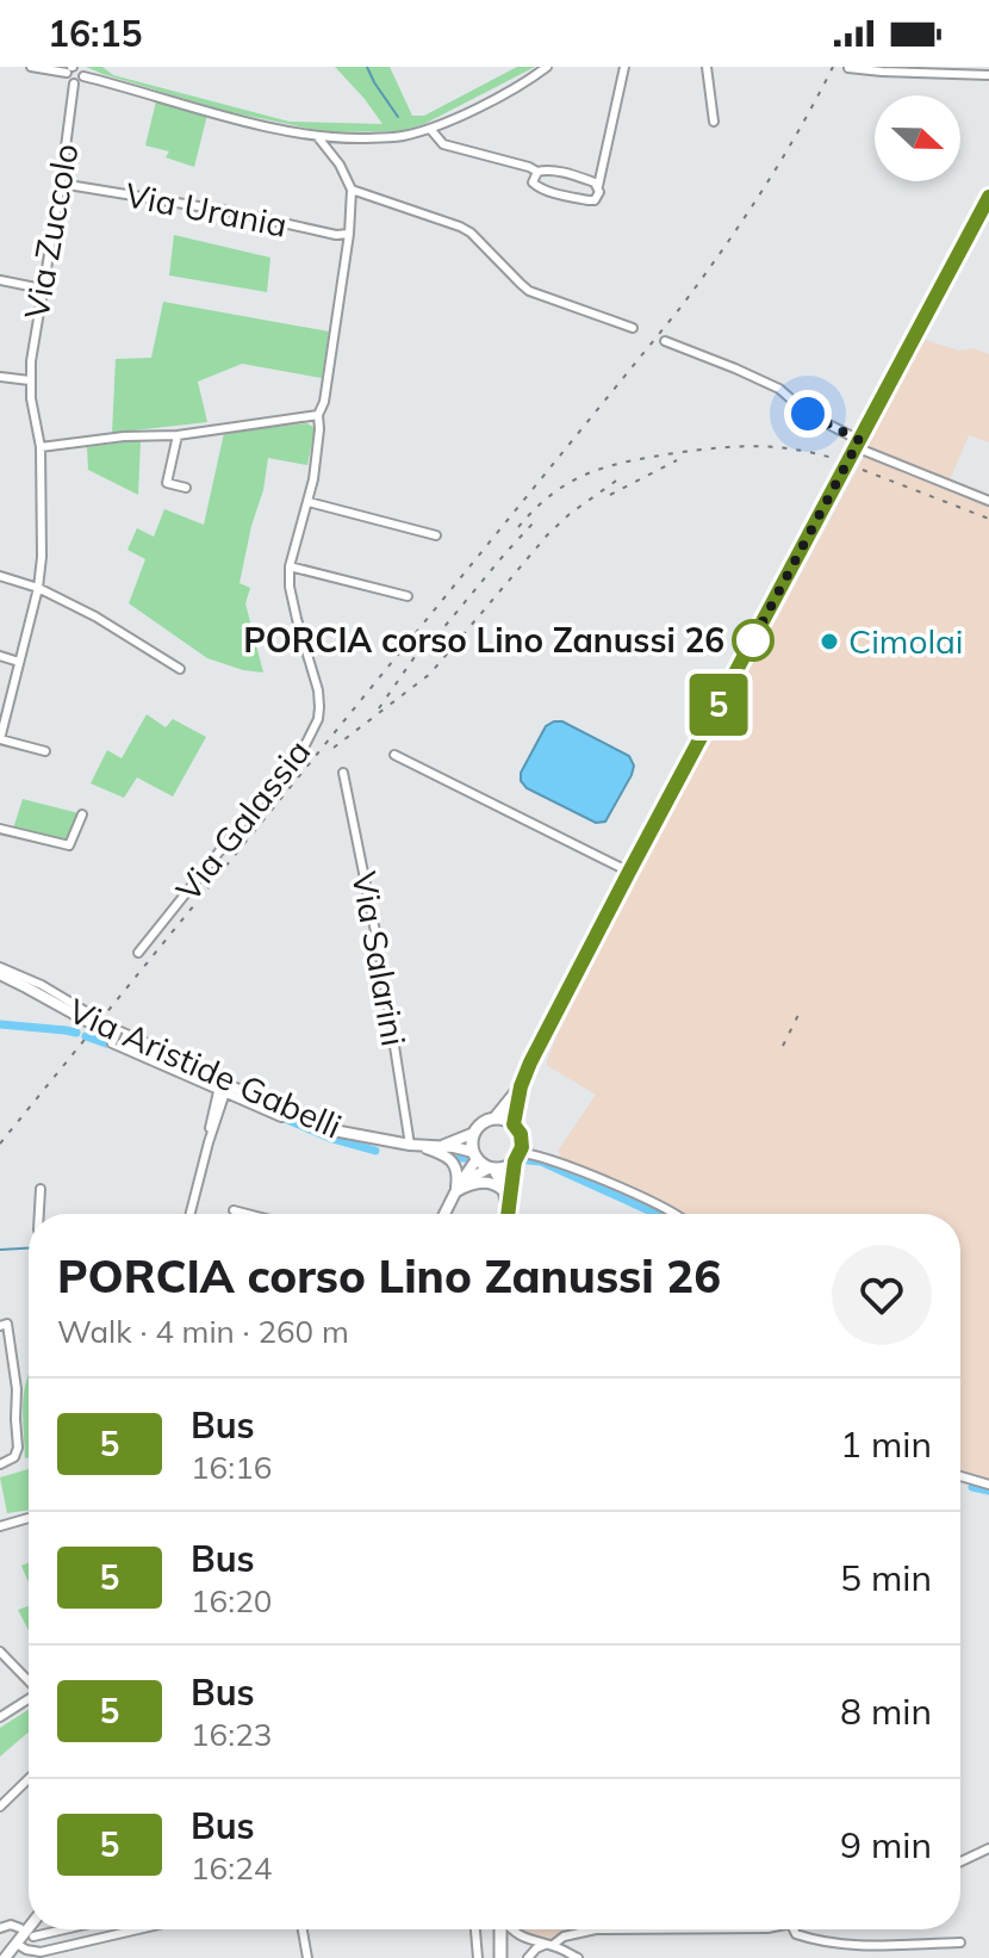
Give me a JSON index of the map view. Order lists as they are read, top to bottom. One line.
{"streets":{"main road":["Via Aristide Gabelli"],"street":["Via Urania","Via Zuccolo","Via Galassia","Via Salarini"]},"crossings":[["Via Urania","Via Zuccolo"],["Via Urania","Via Galassia"],["Via Salarini","Via Aristide Gabelli"]],"places":["PORCIA corso Lino Zanussi 26","Cimolai"],"lines":["bus line 5"],"north":"right","page":{"status":"16:15","on_map":"5","heading":["PORCIA corso Lino Zanussi 26","Walk · 4 min · 260 m"],"list":[{"mark":"5","name":"Bus","note":"16:16","value":"1 min"},{"mark":"5","name":"Bus","note":"16:20","value":"5 min"},{"mark":"5","name":"Bus","note":"16:23","value":"8 min"},{"mark":"5","name":"Bus","note":"16:24","value":"9 min"}]}}
